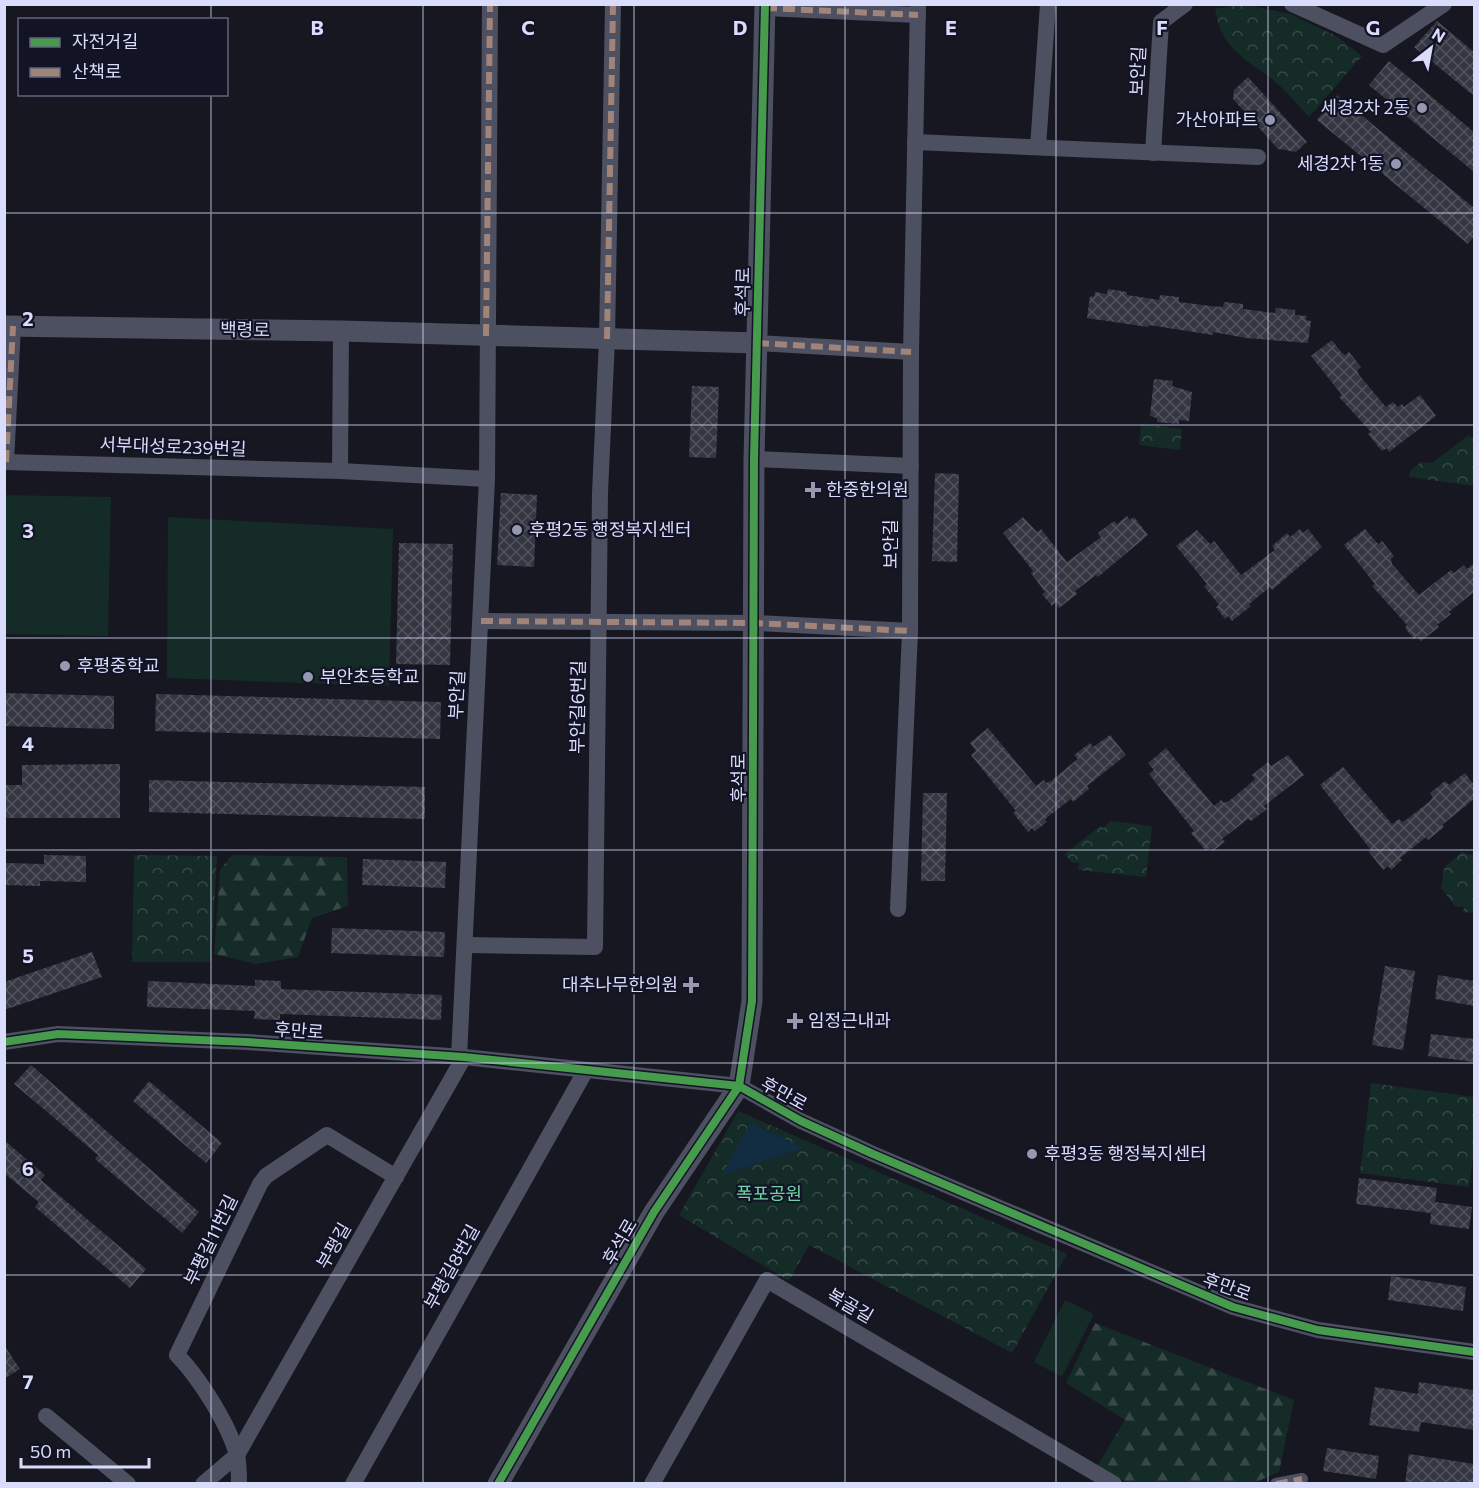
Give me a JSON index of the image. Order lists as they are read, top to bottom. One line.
{"streets":{"street":["보안길","후석로","백령로","서부대성로239번길","부안길","부안길6번길","후만로","부평길11번길","부평길","부평길8번길","복골길"]},"crossings":[["후석로","백령로"],["후석로","후만로"],["백령로","부안길"],["백령로","부안길6번길"],["서부대성로239번길","부안길"],["부안길","부안길6번길"],["부안길","후만로"],["부안길","부평길"],["후만로","부평길"],["후만로","부평길8번길"],["부평길11번길","부평길"]],"parks":["폭포공원"],"places":{"other":["세경2차 2동","가산아파트","세경2차 1동","후평2동 행정복지센터","후평중학교","부안초등학교","후평3동 행정복지센터"],"health":["한중한의원","대추나무한의원","임정근내과"]},"legend":["자전거길","산책로"],"scale_bar":"50 m","north":"top right","grid":{"columns":["B","C","D","E","F","G"],"rows":["2","3","4","5","6","7"]}}
